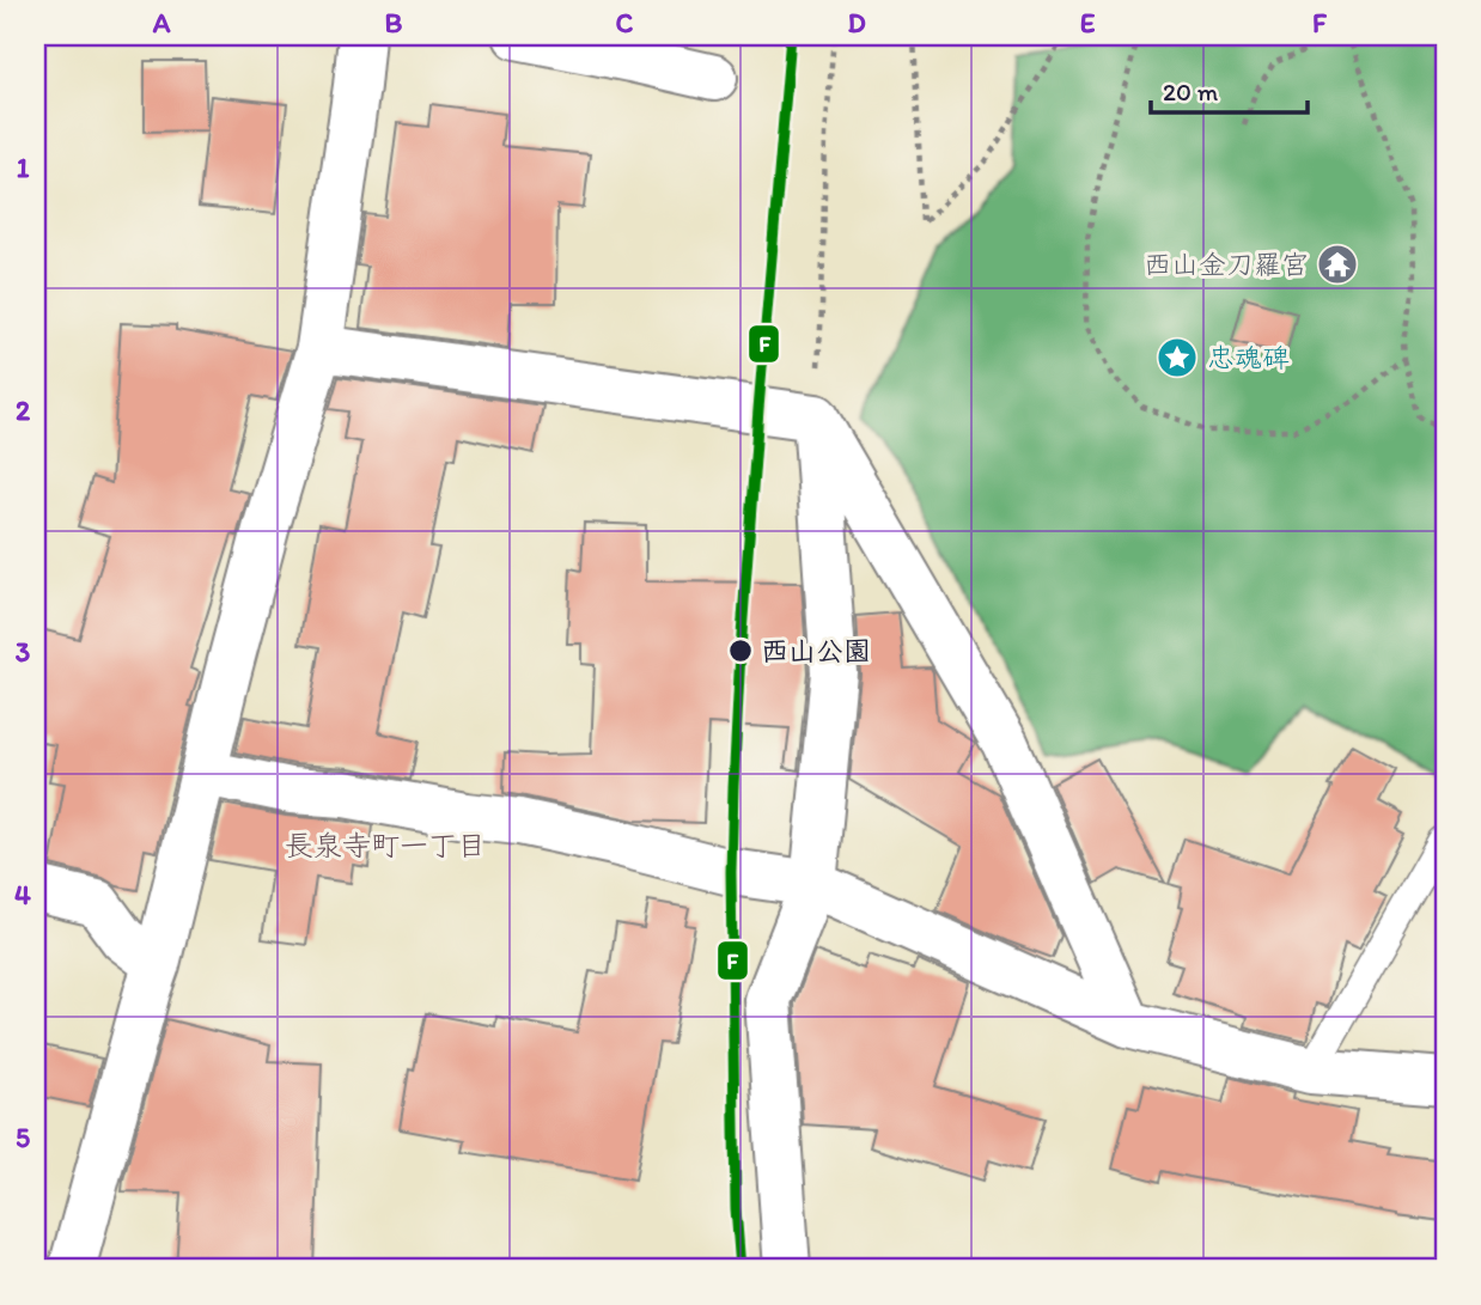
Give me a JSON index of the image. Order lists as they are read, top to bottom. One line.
{"districts":["長泉寺町一丁目"],"places":{"temple":["西山金刀羅宮"],"place":["忠魂碑"],"other":["西山公園"]},"lines":["transit line F"],"scale_bar":"20 m","grid":{"columns":["A","B","C","D","E","F"],"rows":["1","2","3","4","5"]}}
